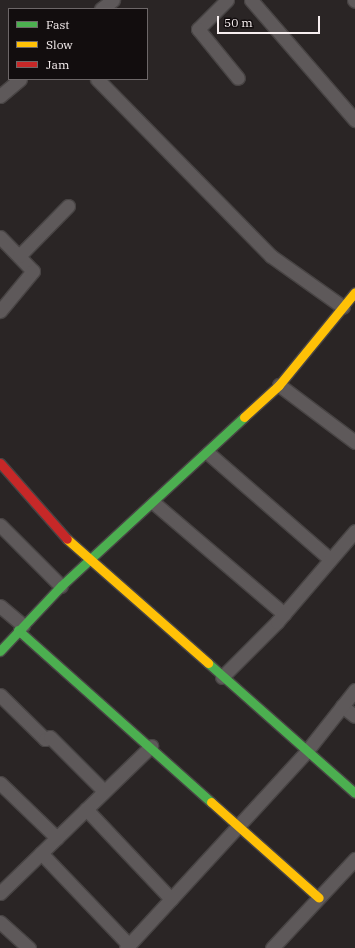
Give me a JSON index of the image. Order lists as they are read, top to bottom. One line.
{"legend":["Fast","Slow","Jam"],"scale_bar":"50 m"}
